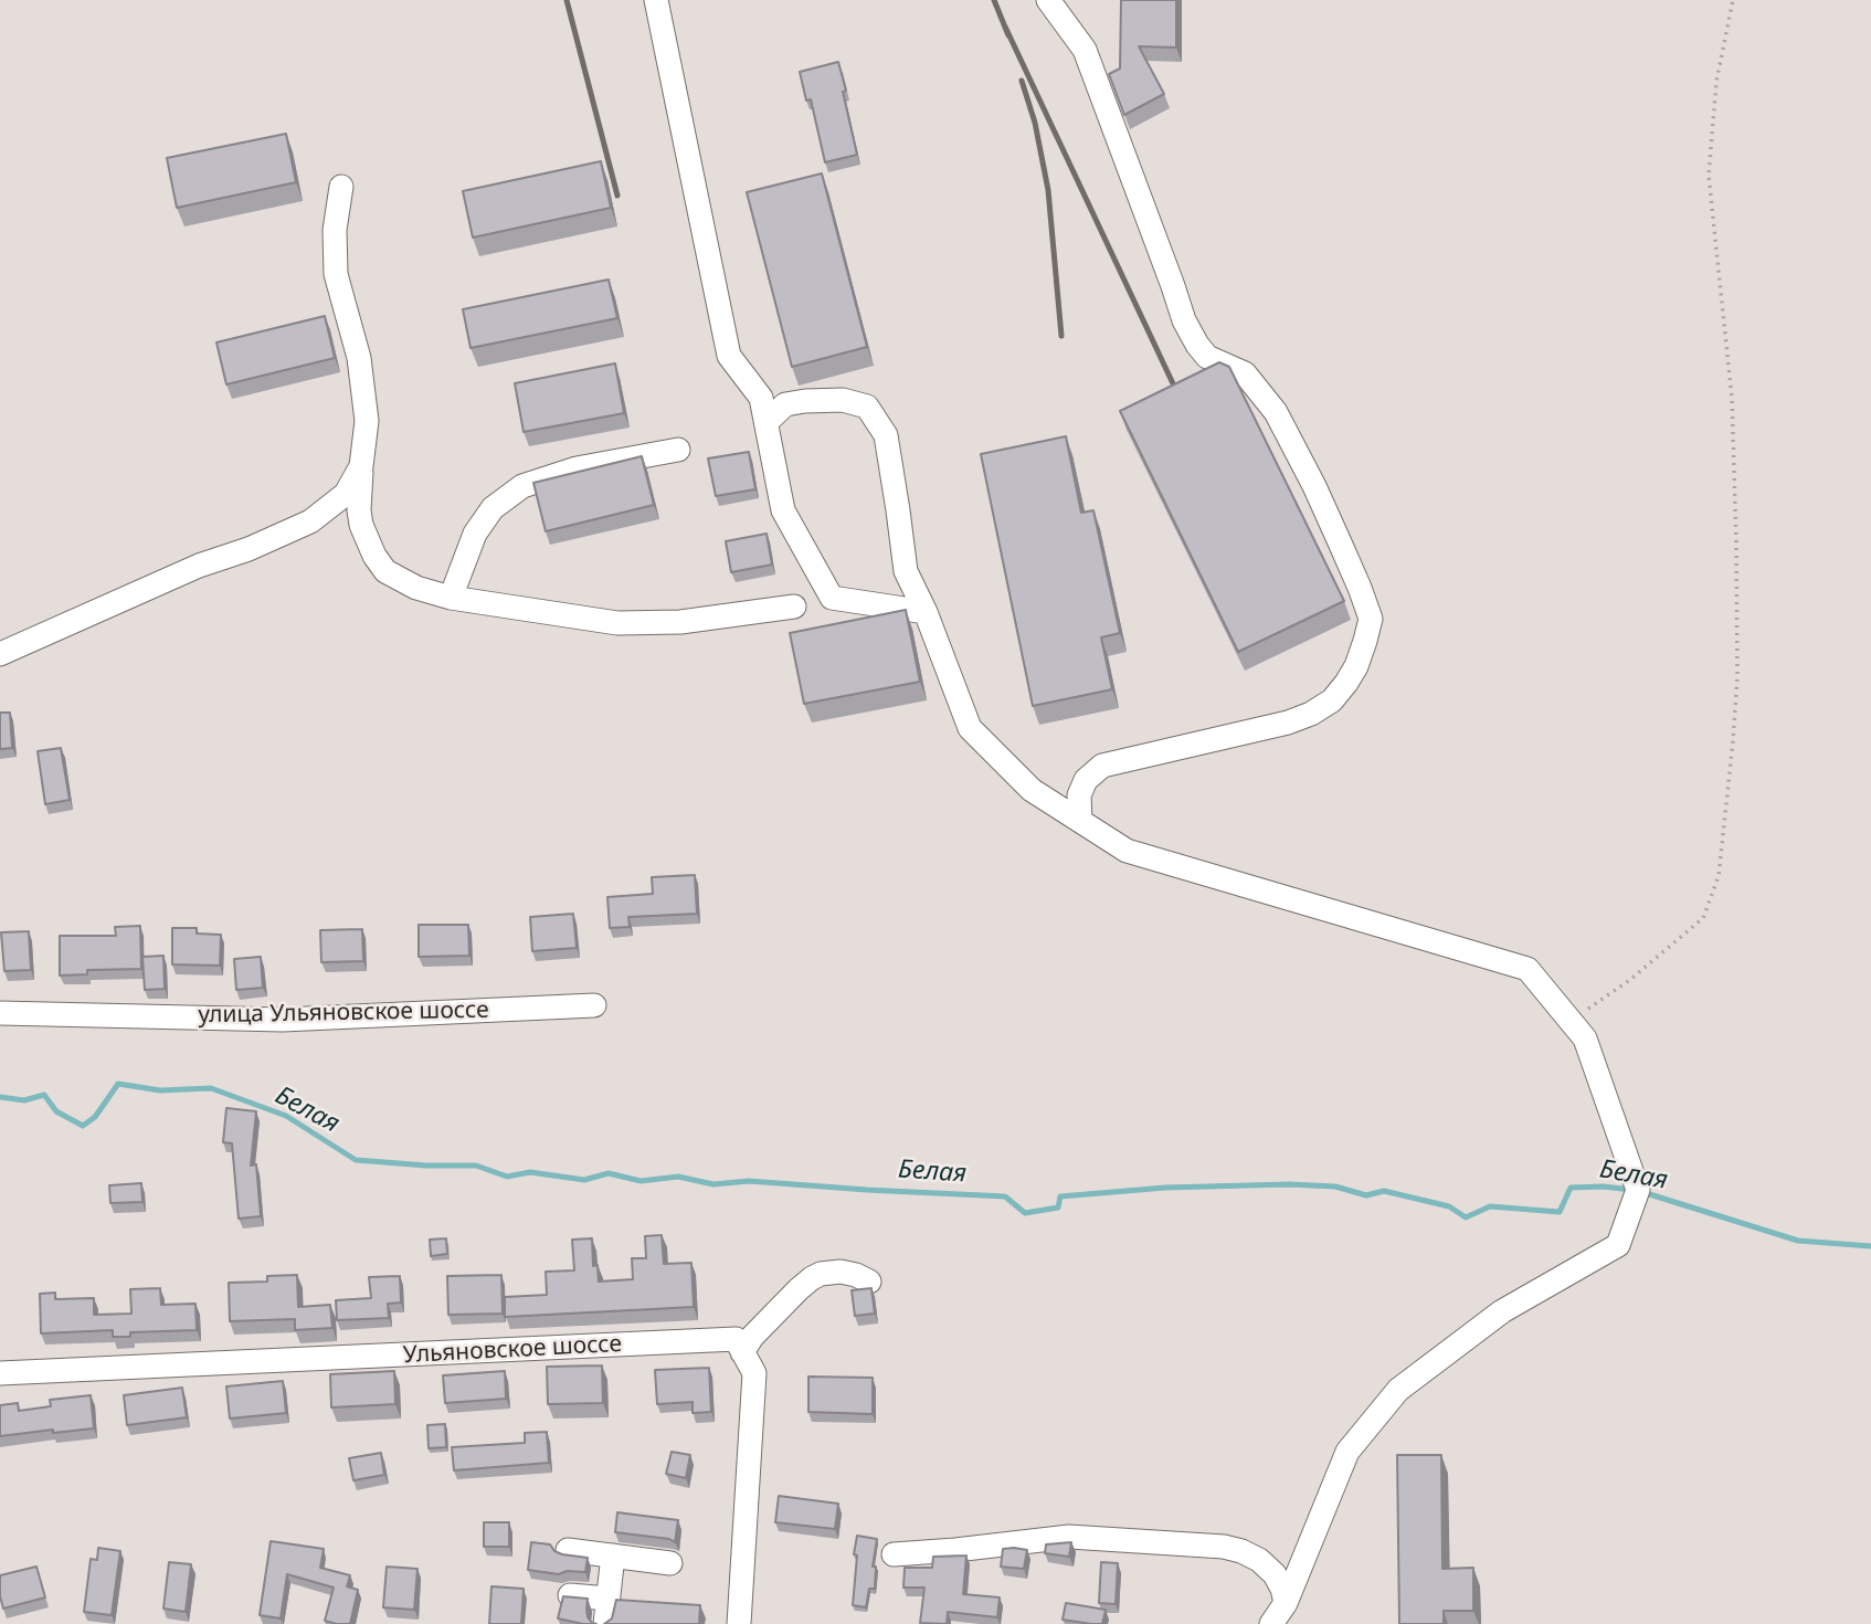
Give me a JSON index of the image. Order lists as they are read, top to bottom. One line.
{"streets":{"street":["улица Ульяновское шоссе","Ульяновское шоссе"]},"water":["Белая"]}
